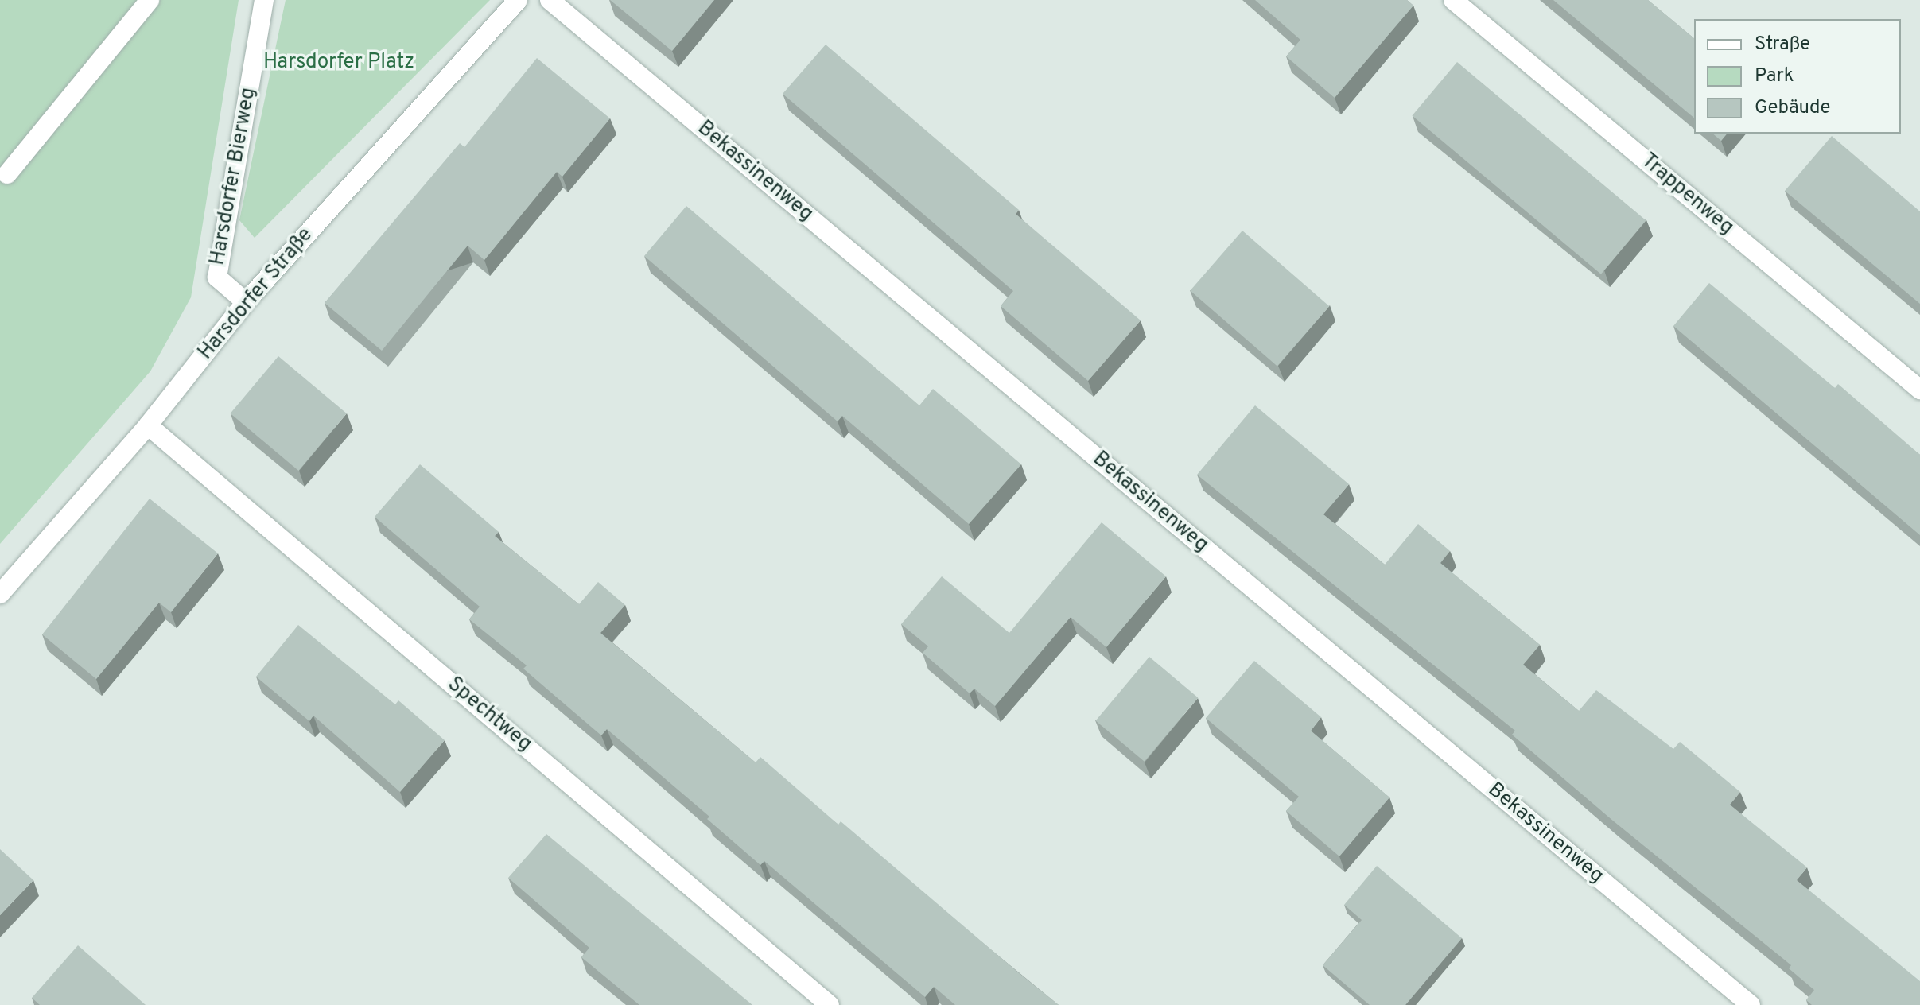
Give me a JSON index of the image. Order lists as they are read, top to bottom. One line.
{"streets":{"street":["Bekassinenweg","Harsdorfer Bierweg","Trappenweg","Harsdorfer Straße","Spechtweg"]},"crossings":[["Harsdorfer Bierweg","Harsdorfer Straße"],["Harsdorfer Straße","Spechtweg"]],"parks":["Harsdorfer Platz"],"legend":["Straße","Park","Gebäude"]}
